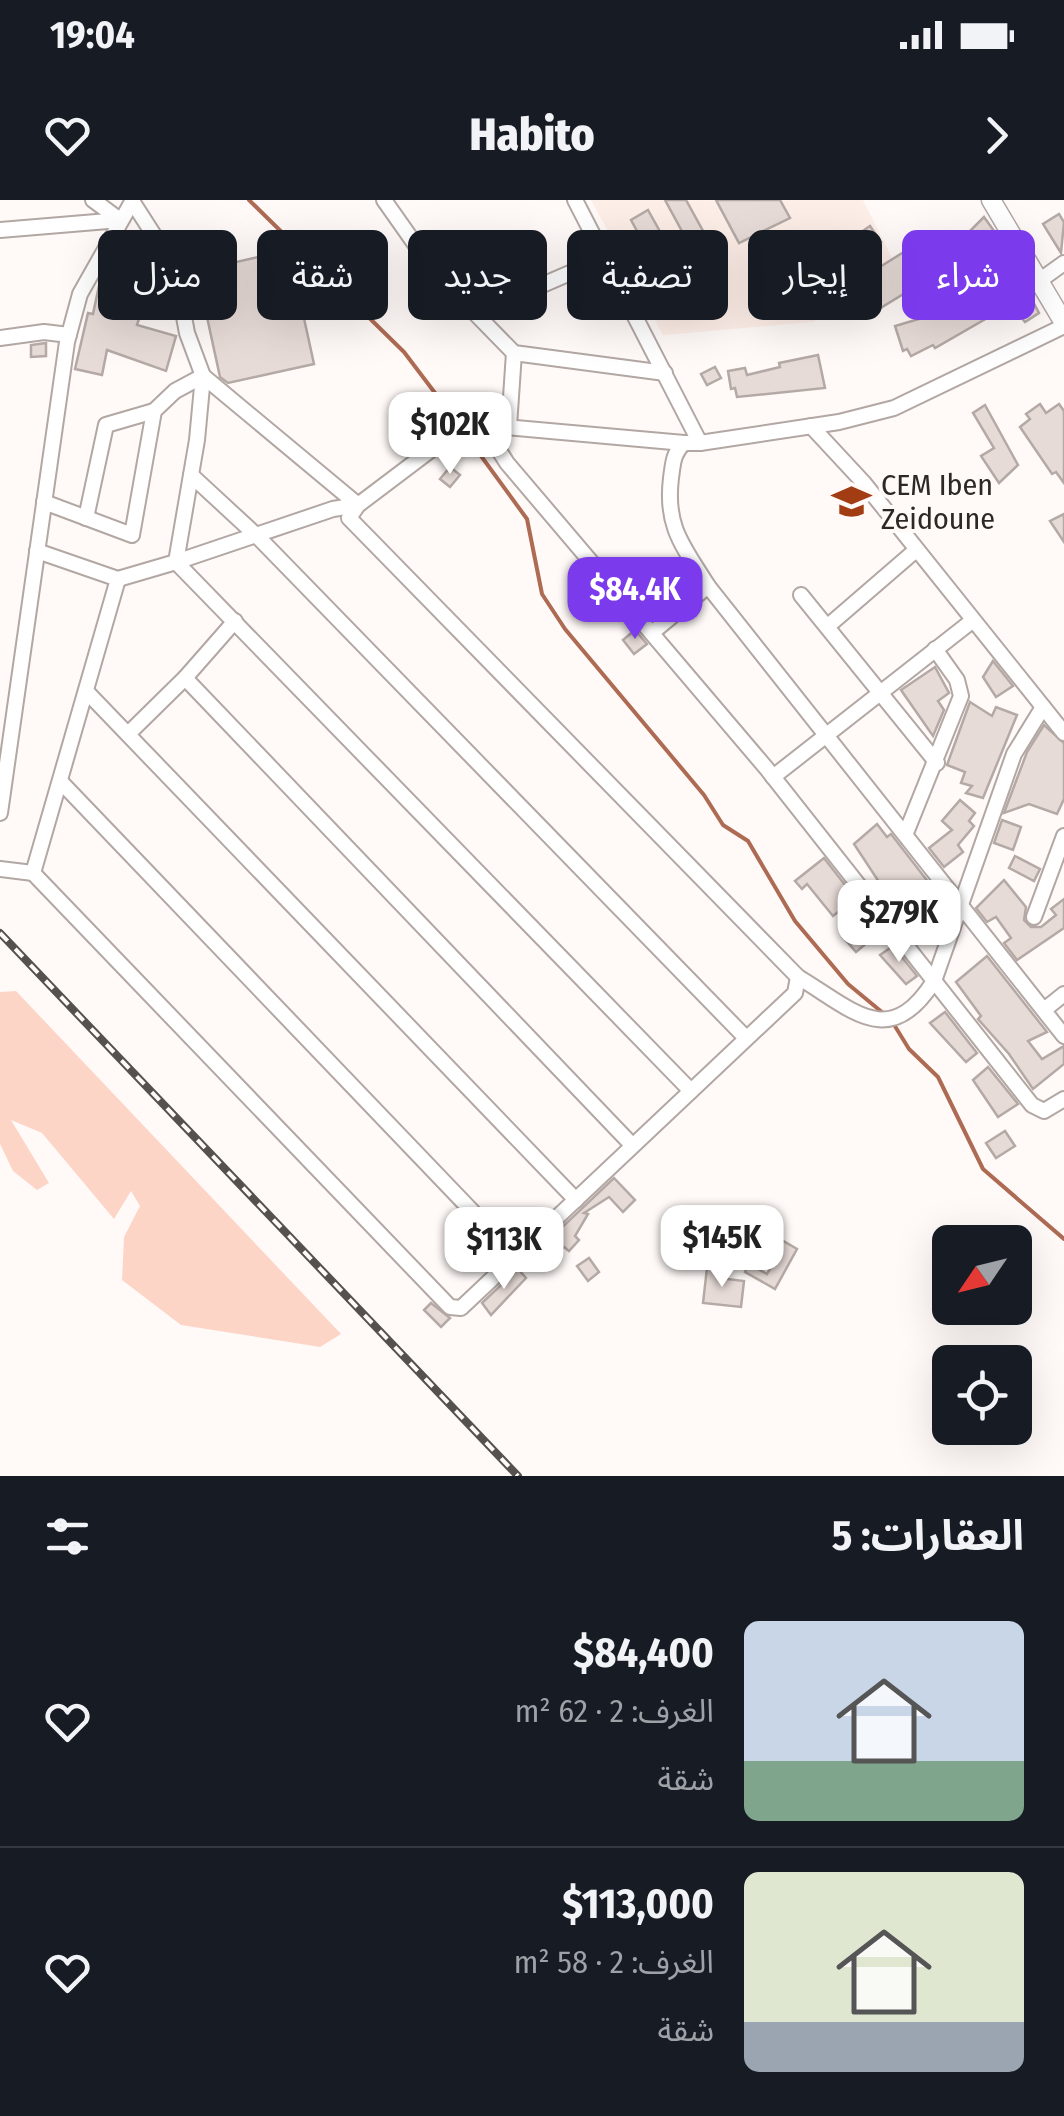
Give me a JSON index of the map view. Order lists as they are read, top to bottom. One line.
{"places":{"school or university":["CEM Iben Zeidoune"]},"north":"bottom left","page":{"status":"19:04","header":"Habito","chip":["شراء","إيجار","تصفية","جديد","شقة","منزل"],"price":["$102K","$84.4K","$279K","$145K","$113K"],"heading":"العقارات: 5","list":[{"name":"$84,400","note":"الغرف: 2 · 62 m² · شقة"},{"name":"$113,000","note":"الغرف: 2 · 58 m² · شقة"}]}}
